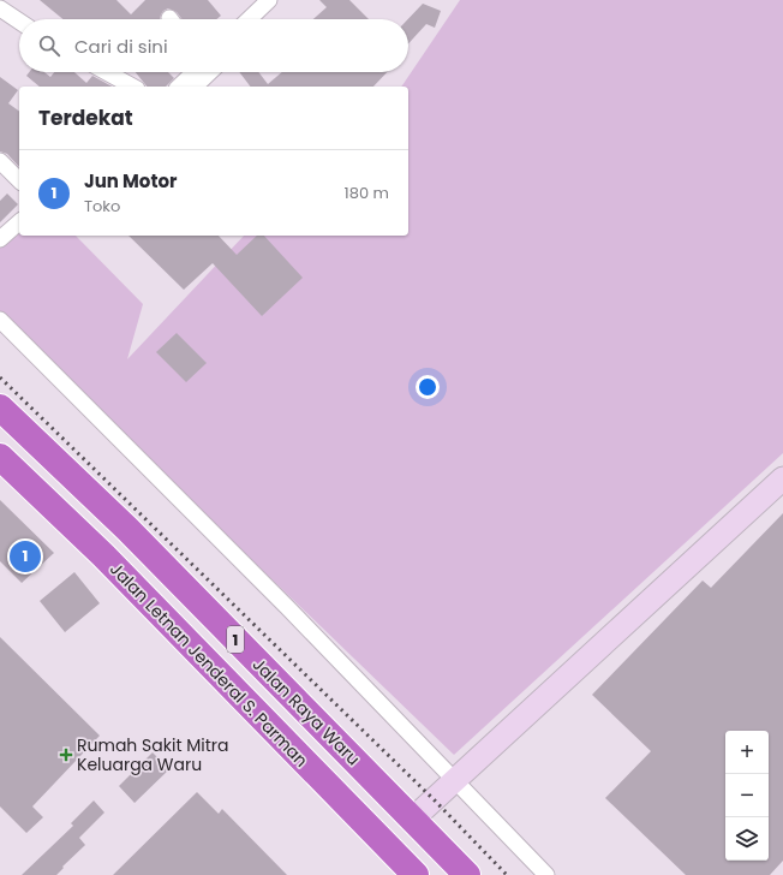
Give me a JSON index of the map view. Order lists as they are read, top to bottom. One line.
{"streets":{"highway":["1","Jalan Letnan Jenderal S. Parman","Jalan Raya Waru"]},"places":{"health":["Rumah Sakit Mitra Keluarga Waru"]},"page":{"search":"Cari di sini","heading":"Terdekat","list":[{"mark":"1","name":"Jun Motor","note":"Toko","value":"180 m"}],"pins":"1","map_buttons":["+","−"]}}
